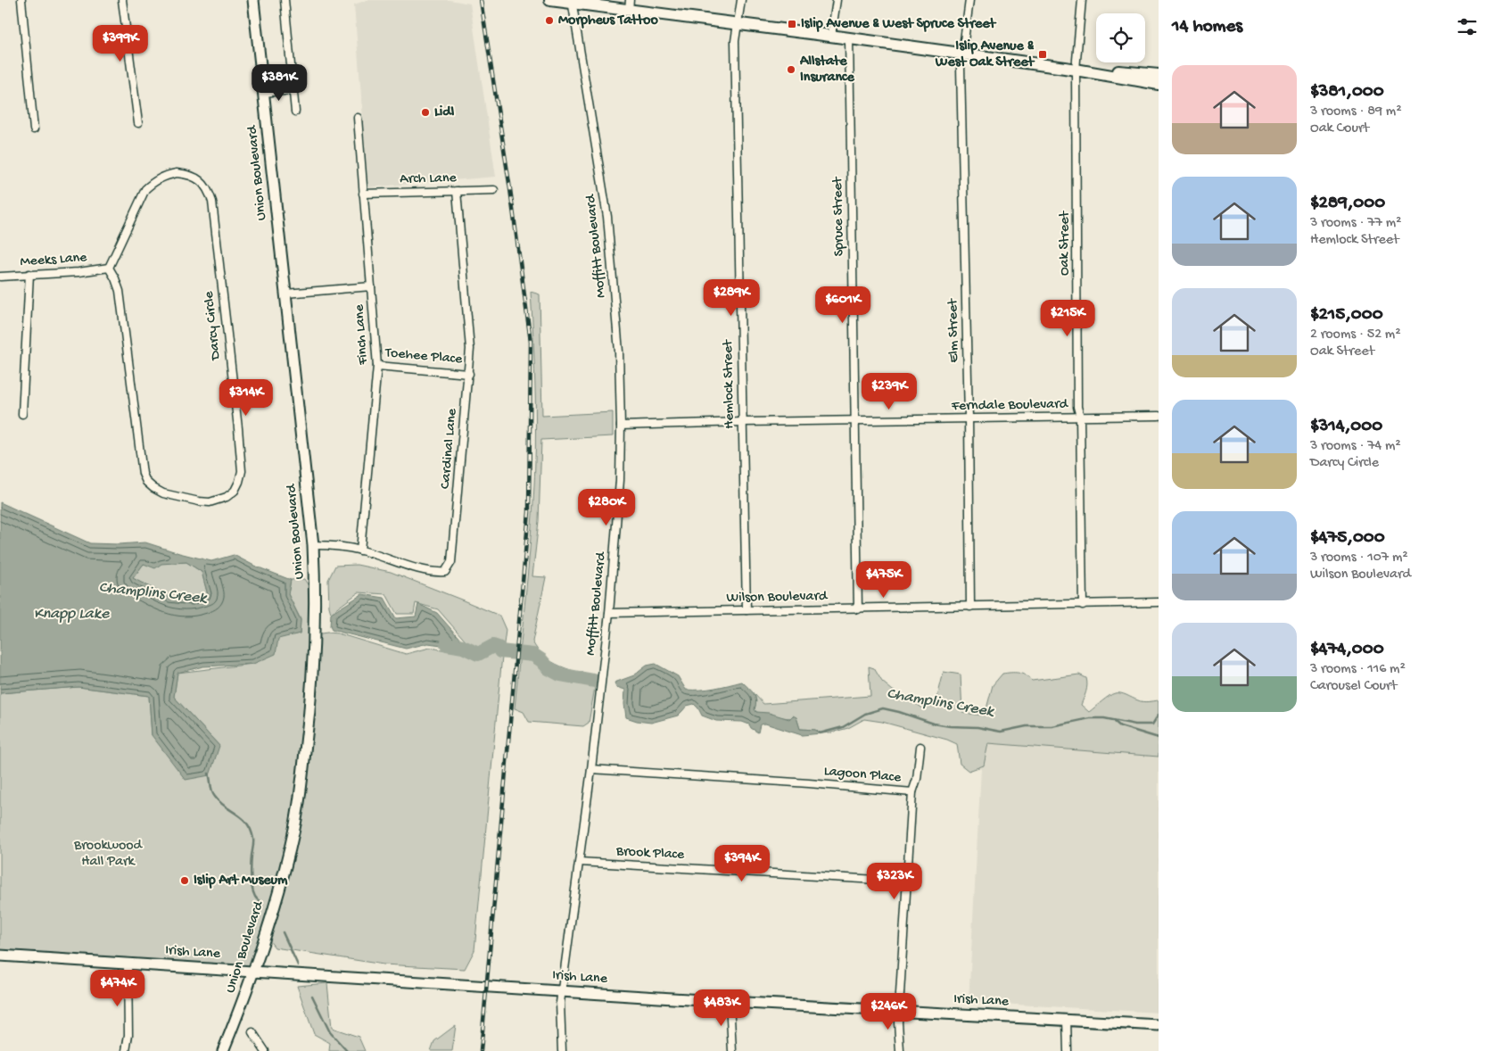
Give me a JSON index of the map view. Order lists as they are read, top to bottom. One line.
{"streets":{"street":["Union Boulevard","Arch Lane","Spruce Street","Oak Street","Moffitt Boulevard","Meeks Lane","Darcy Circle","Elm Street","Finch Lane","Toehee Place","Hemlock Street","Ferndale Boulevard","Cardinal Lane","Wilson Boulevard","Lagoon Place","Brook Place","Irish Lane"]},"crossings":[["Union Boulevard","Cardinal Lane"],["Union Boulevard","Irish Lane"],["Arch Lane","Finch Lane"],["Arch Lane","Cardinal Lane"],["Spruce Street","Ferndale Boulevard"],["Spruce Street","Wilson Boulevard"],["Oak Street","Ferndale Boulevard"],["Oak Street","Wilson Boulevard"],["Moffitt Boulevard","Ferndale Boulevard"],["Moffitt Boulevard","Wilson Boulevard"],["Moffitt Boulevard","Lagoon Place"],["Moffitt Boulevard","Brook Place"],["Moffitt Boulevard","Irish Lane"],["Meeks Lane","Darcy Circle"],["Elm Street","Ferndale Boulevard"],["Elm Street","Wilson Boulevard"],["Finch Lane","Toehee Place"],["Finch Lane","Cardinal Lane"],["Toehee Place","Cardinal Lane"],["Hemlock Street","Ferndale Boulevard"],["Hemlock Street","Wilson Boulevard"],["Lagoon Place","Brook Place"],["Lagoon Place","Irish Lane"]],"water":["Champlins Creek","Knapp Lake"],"parks":["Brookwood Hall Park"],"places":{"other":["Morpheus Tattoo","Allstate Insurance","Lidl","Islip Art Museum"],"transit":["Islip Avenue & West Spruce Street","Islip Avenue & West Oak Street"]},"page":{"heading":"14 homes","price":["$399K","$381K","$289K","$601K","$215K","$239K","$314K","$280K","$475K","$394K","$323K","$474K","$483K","$246K"],"list":[{"name":"$381,000","note":"3 rooms · 89 m² · Oak Court"},{"name":"$289,000","note":"3 rooms · 77 m² · Hemlock Street"},{"name":"$215,000","note":"2 rooms · 52 m² · Oak Street"},{"name":"$314,000","note":"3 rooms · 74 m² · Darcy Circle"},{"name":"$475,000","note":"3 rooms · 107 m² · Wilson Boulevard"},{"name":"$474,000","note":"3 rooms · 116 m² · Carousel Court"}]}}
